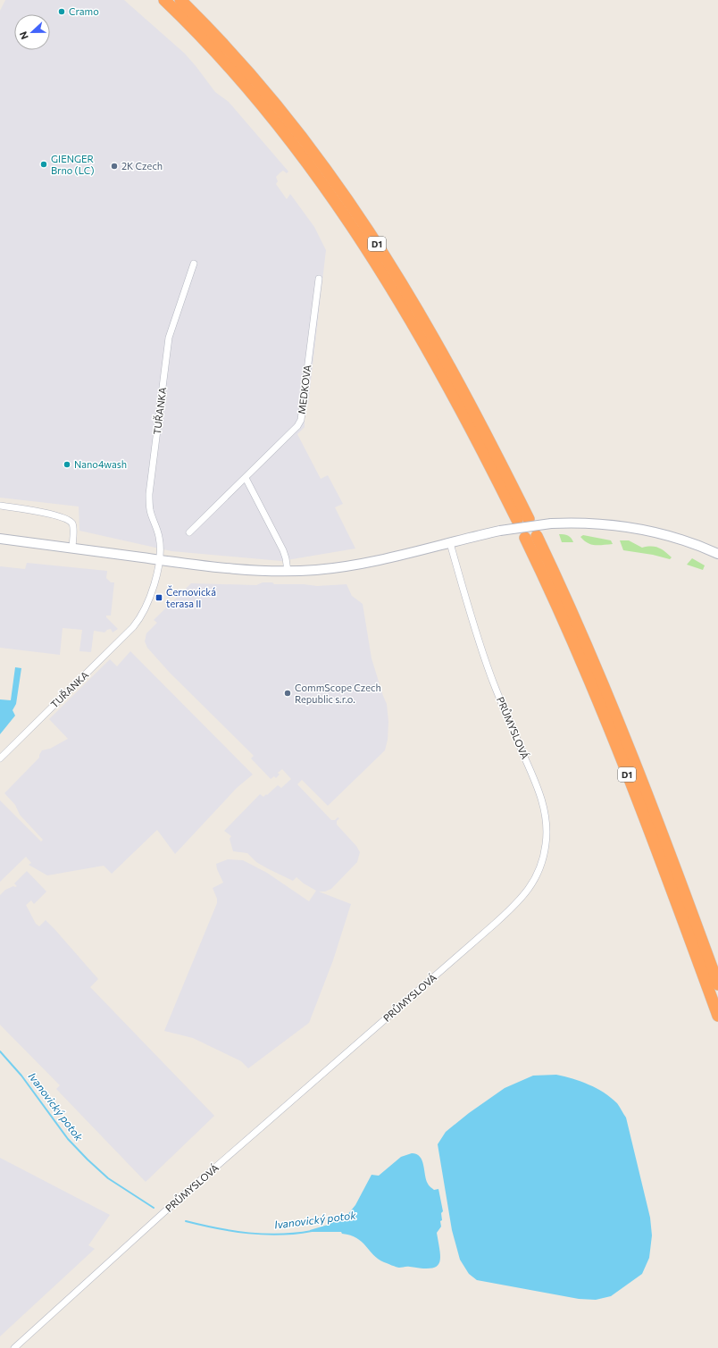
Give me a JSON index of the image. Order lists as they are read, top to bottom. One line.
{"streets":{"highway":["D1"],"street":["MEDKOVA","TUŘANKA","PRŮMYSLOVÁ"]},"water":["Ivanovický potok"],"places":{"other":["Cramo","GIENGER Brno (LC)","2K Czech","Nano4wash","CommScope Czech Republic s.r.o."],"transit":["Černovická terasa II"]},"north":"left"}
